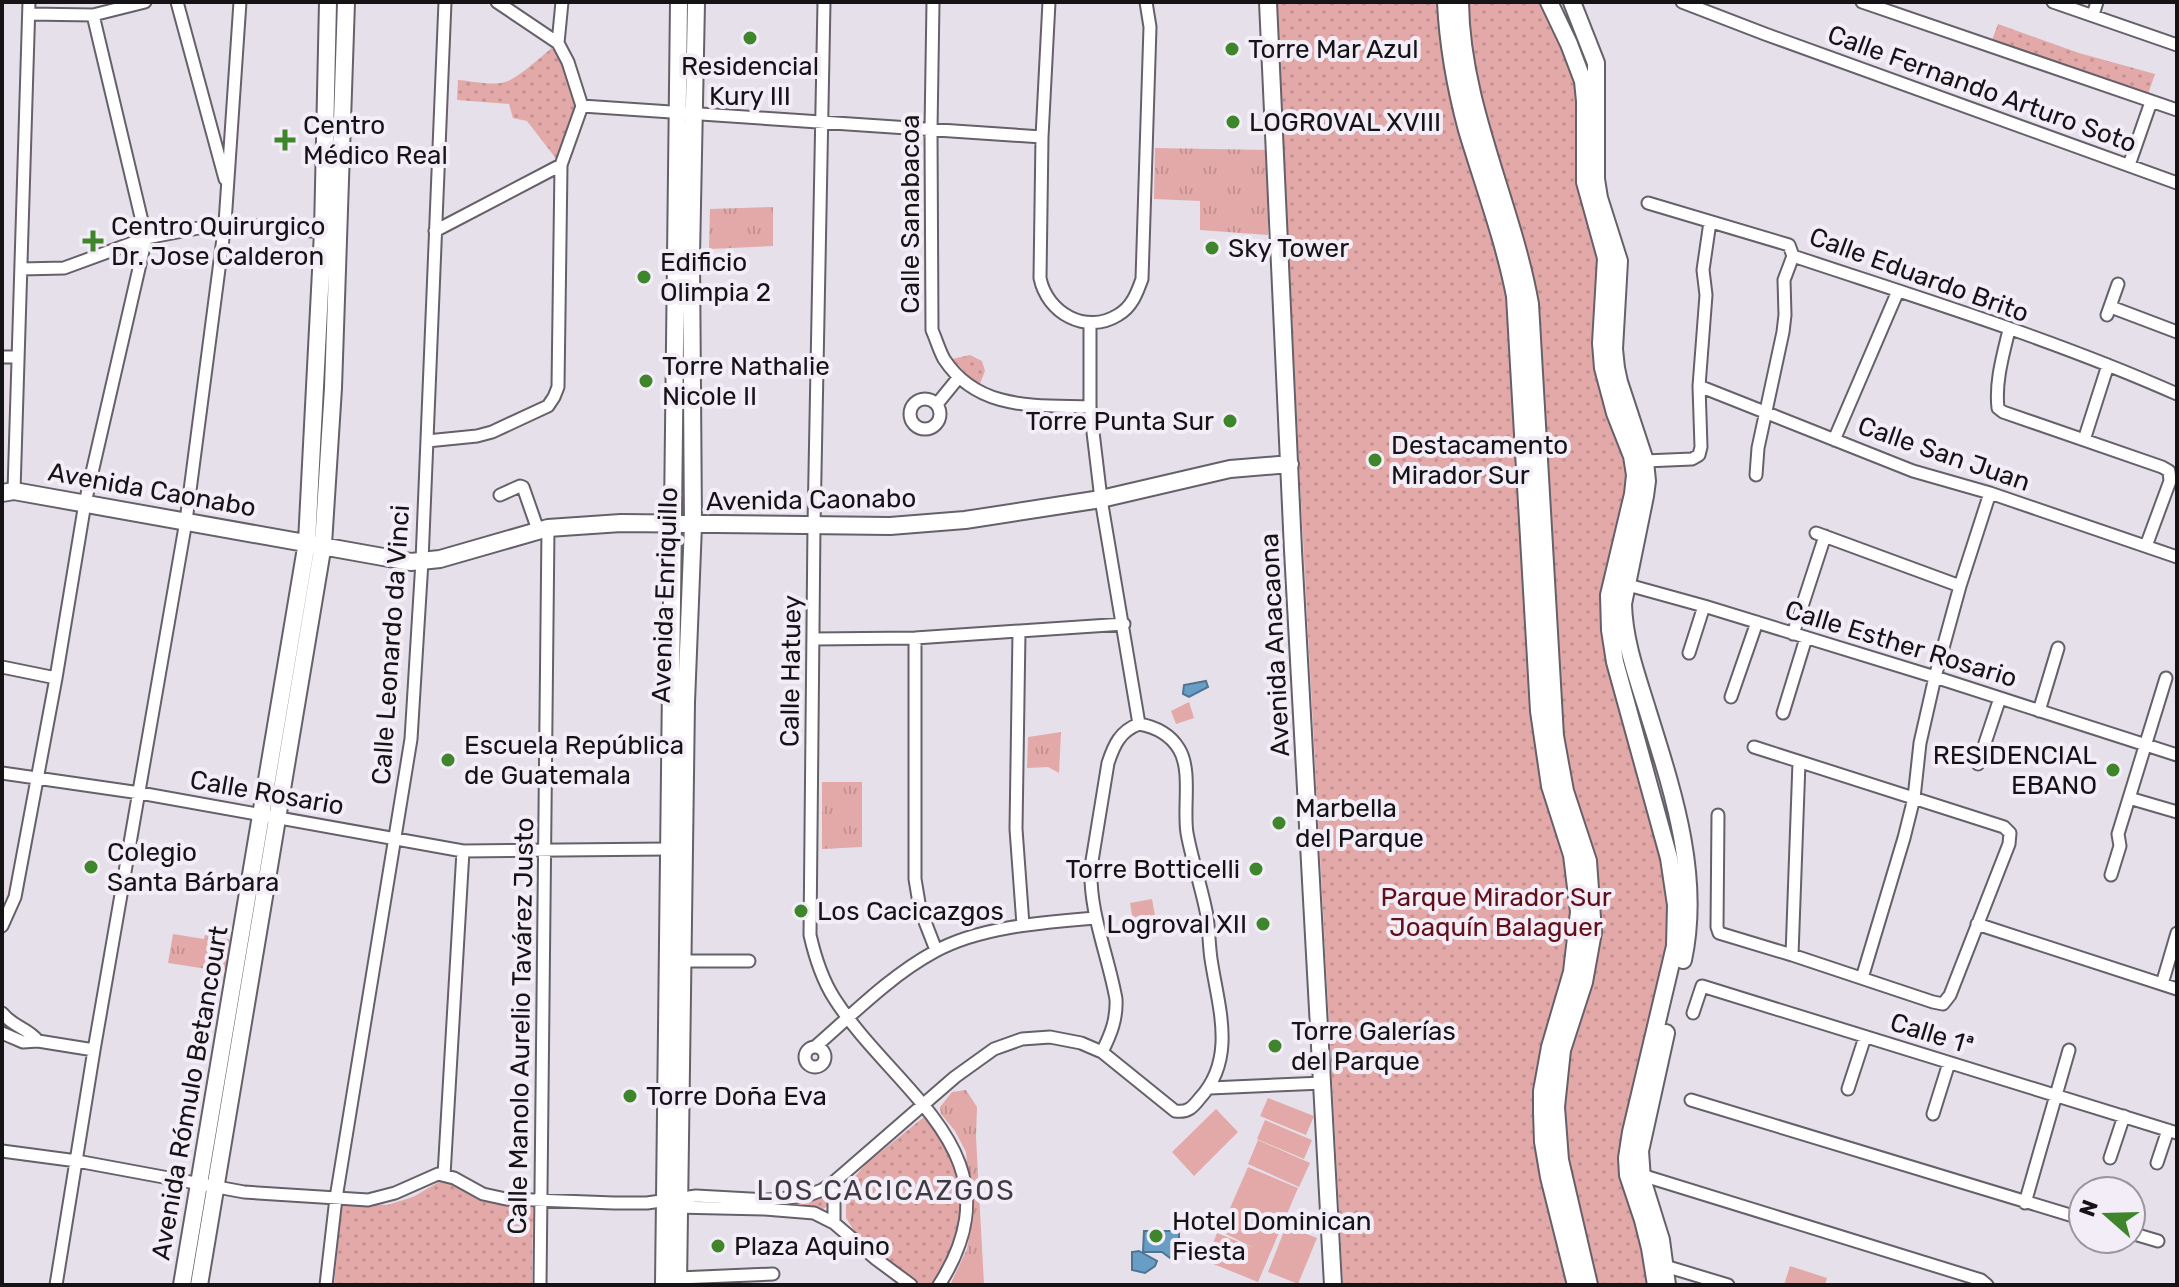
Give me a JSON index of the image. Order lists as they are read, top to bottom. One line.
{"streets":{"street":["Calle Fernando Arturo Soto","Calle Sanabacoa","Calle Eduardo Brito","Calle San Juan","Avenida Caonabo","Avenida Enriquillo","Calle Esther Rosario","Calle Leonardo da Vinci","Avenida Anacaona","Calle Hatuey","Calle Rosario","Calle Manolo Aurelio Tavárez Justo","Calle 1ª","Avenida Rómulo Betancourt"]},"crossings":[["Avenida Caonabo","Avenida Enriquillo"],["Avenida Caonabo","Calle Leonardo da Vinci"],["Avenida Caonabo","Avenida Anacaona"],["Avenida Caonabo","Calle Hatuey"],["Avenida Caonabo","Calle Manolo Aurelio Tavárez Justo"],["Avenida Caonabo","Avenida Rómulo Betancourt"],["Avenida Enriquillo","Calle Rosario"],["Calle Leonardo da Vinci","Calle Rosario"],["Calle Rosario","Calle Manolo Aurelio Tavárez Justo"],["Calle Rosario","Avenida Rómulo Betancourt"]],"districts":["LOS CACICAZGOS"],"parks":["Parque Mirador Sur Joaquín Balaguer"],"places":{"other":["Residencial Kury III","Torre Mar Azul","LOGROVAL XVIII","Sky Tower","Edificio Olimpia 2","Torre Nathalie Nicole II","Torre Punta Sur","Destacamento Mirador Sur","Escuela República de Guatemala","RESIDENCIAL EBANO","Marbella del Parque","Colegio Santa Bárbara","Torre Botticelli","Los Cacicazgos","Logroval XII","Torre Galerías del Parque","Torre Doña Eva","Hotel Dominican Fiesta","Plaza Aquino"],"health":["Centro Médico Real","Centro Quirurgico Dr. Jose Calderon"]},"north":"left"}
